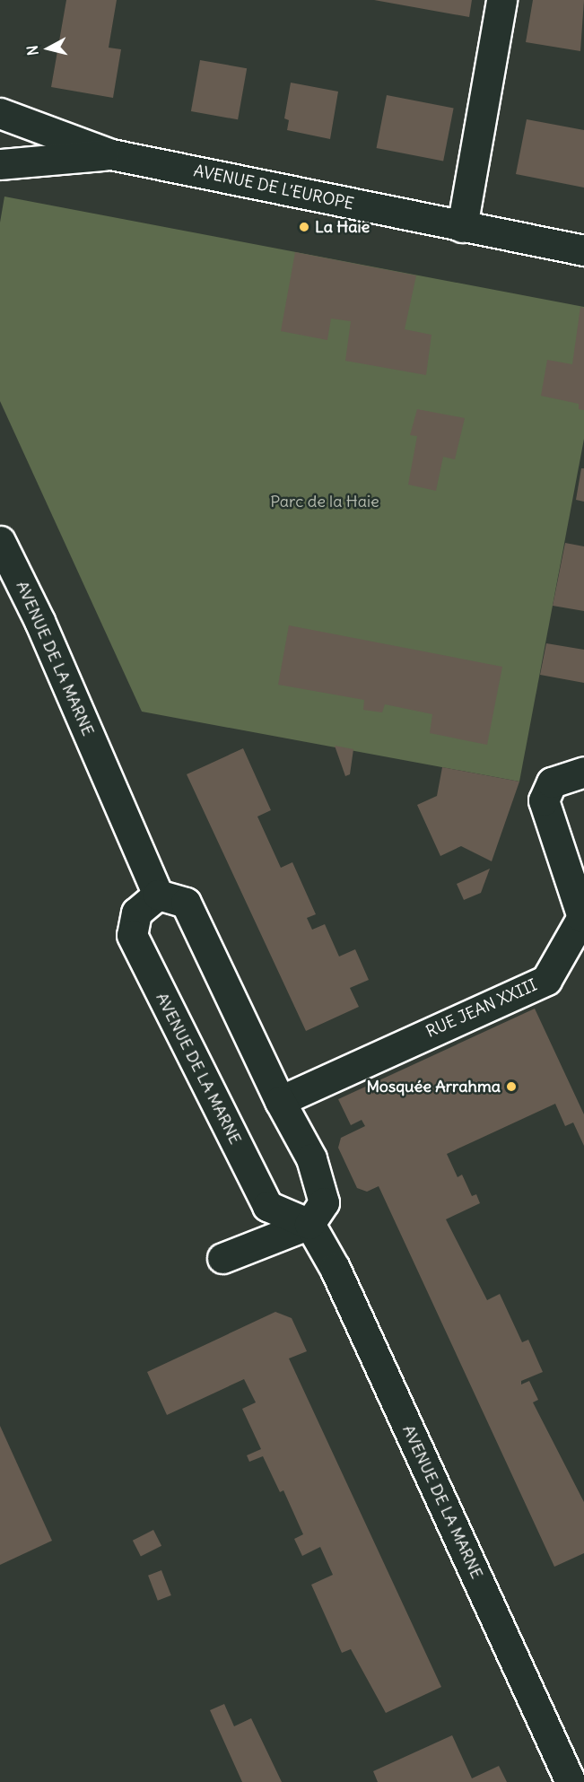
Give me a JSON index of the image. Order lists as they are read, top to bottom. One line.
{"streets":{"main road":["AVENUE DE L’EUROPE","AVENUE DE LA MARNE","RUE JEAN XXIII"]},"parks":["Parc de la Haie"],"places":["La Haie","Mosquée Arrahma"],"north":"left"}
